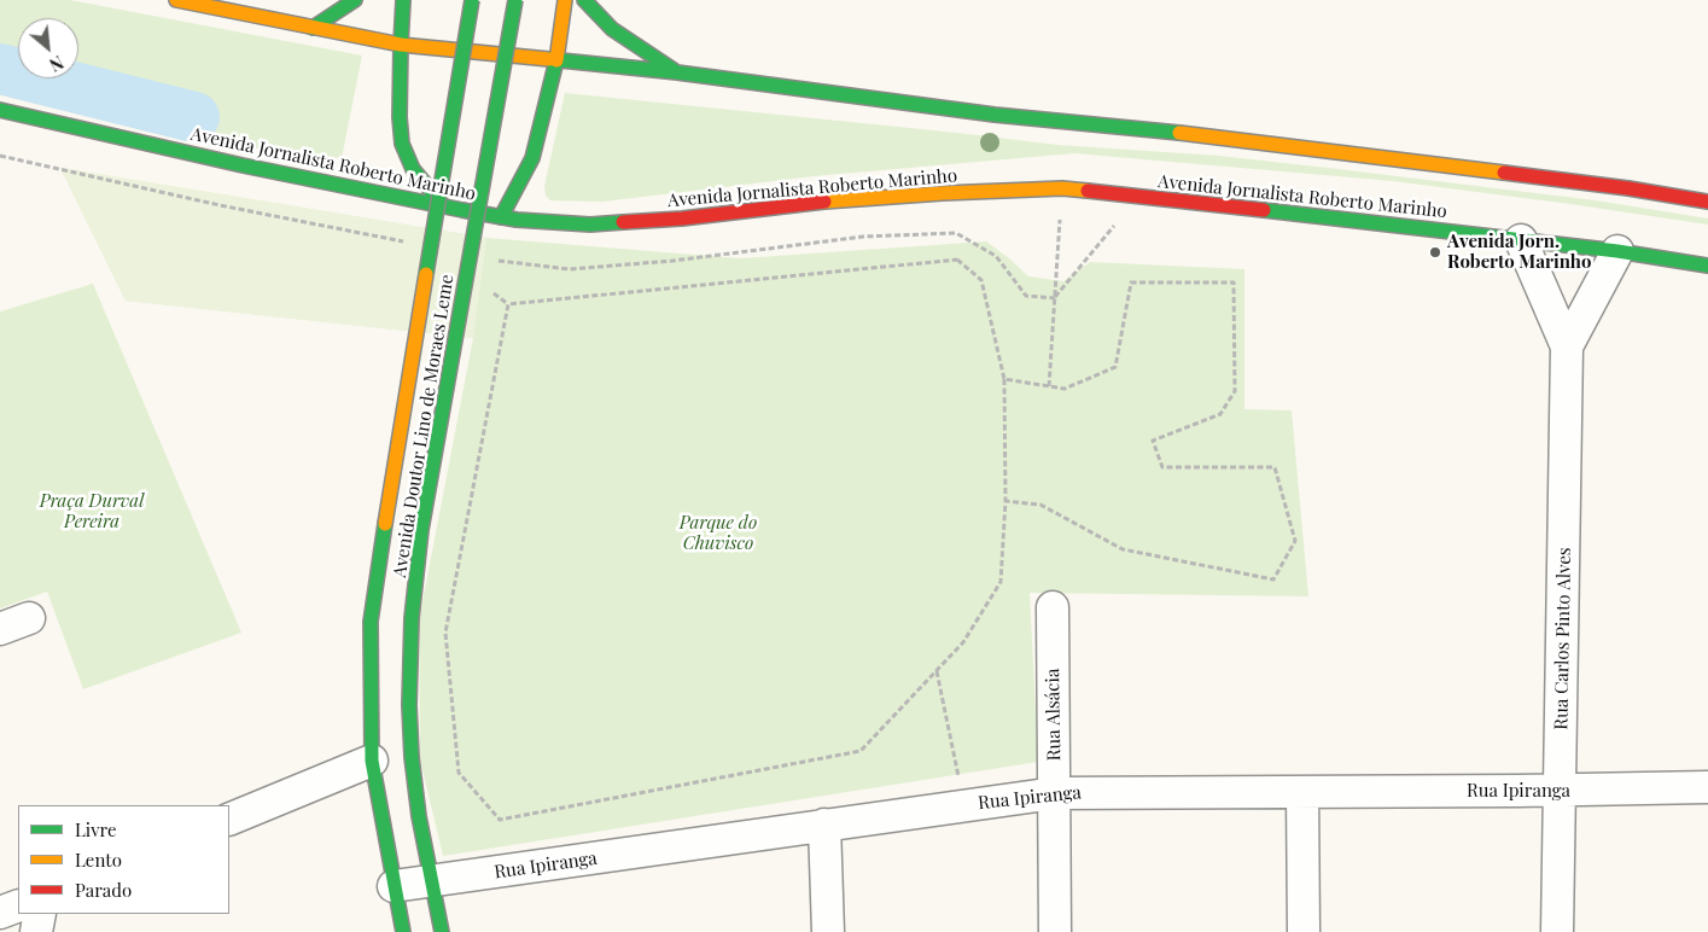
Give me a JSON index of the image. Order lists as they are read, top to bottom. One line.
{"streets":{"main road":["Avenida Jornalista Roberto Marinho","Avenida Doutor Lino de Moraes Leme"],"street":["Rua Carlos Pinto Alves","Rua Alsácia","Rua Ipiranga"]},"crossings":[["Avenida Jornalista Roberto Marinho","Rua Carlos Pinto Alves"],["Avenida Doutor Lino de Moraes Leme","Rua Ipiranga"],["Rua Carlos Pinto Alves","Rua Ipiranga"],["Rua Alsácia","Rua Ipiranga"]],"parks":["Praça Durval Pereira","Parque do Chuvisco"],"places":["Avenida Jorn. Roberto Marinho"],"legend":["Livre","Lento","Parado"],"north":"bottom right"}
